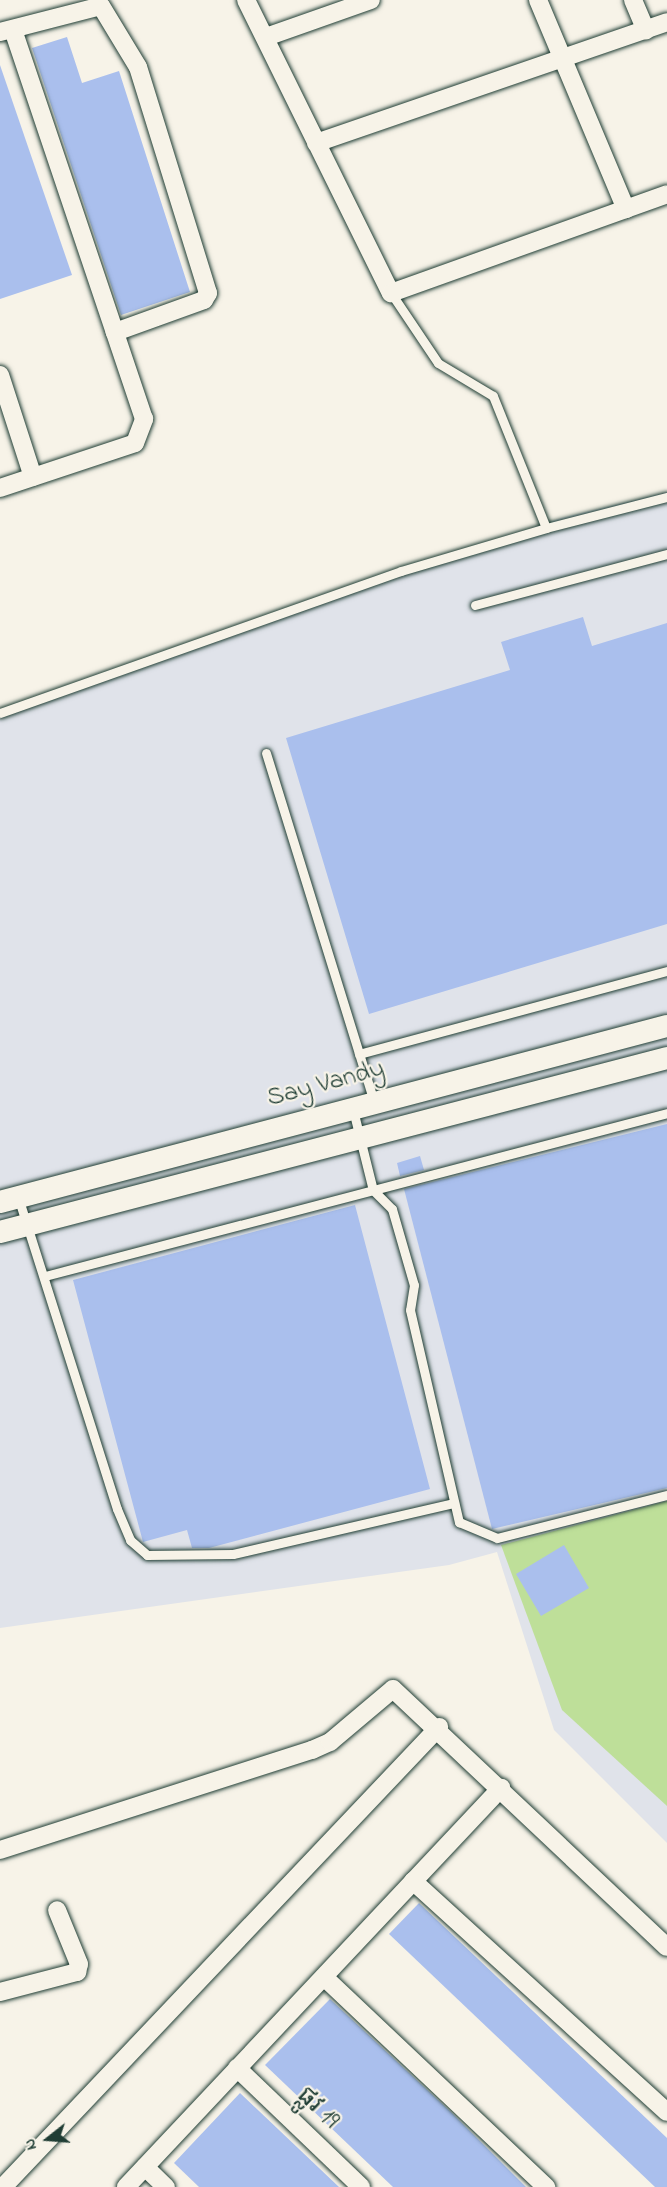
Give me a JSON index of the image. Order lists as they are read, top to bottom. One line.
{"streets":{"street":["Say Vandy","ផ្លូវ 19"]},"north":"left"}
